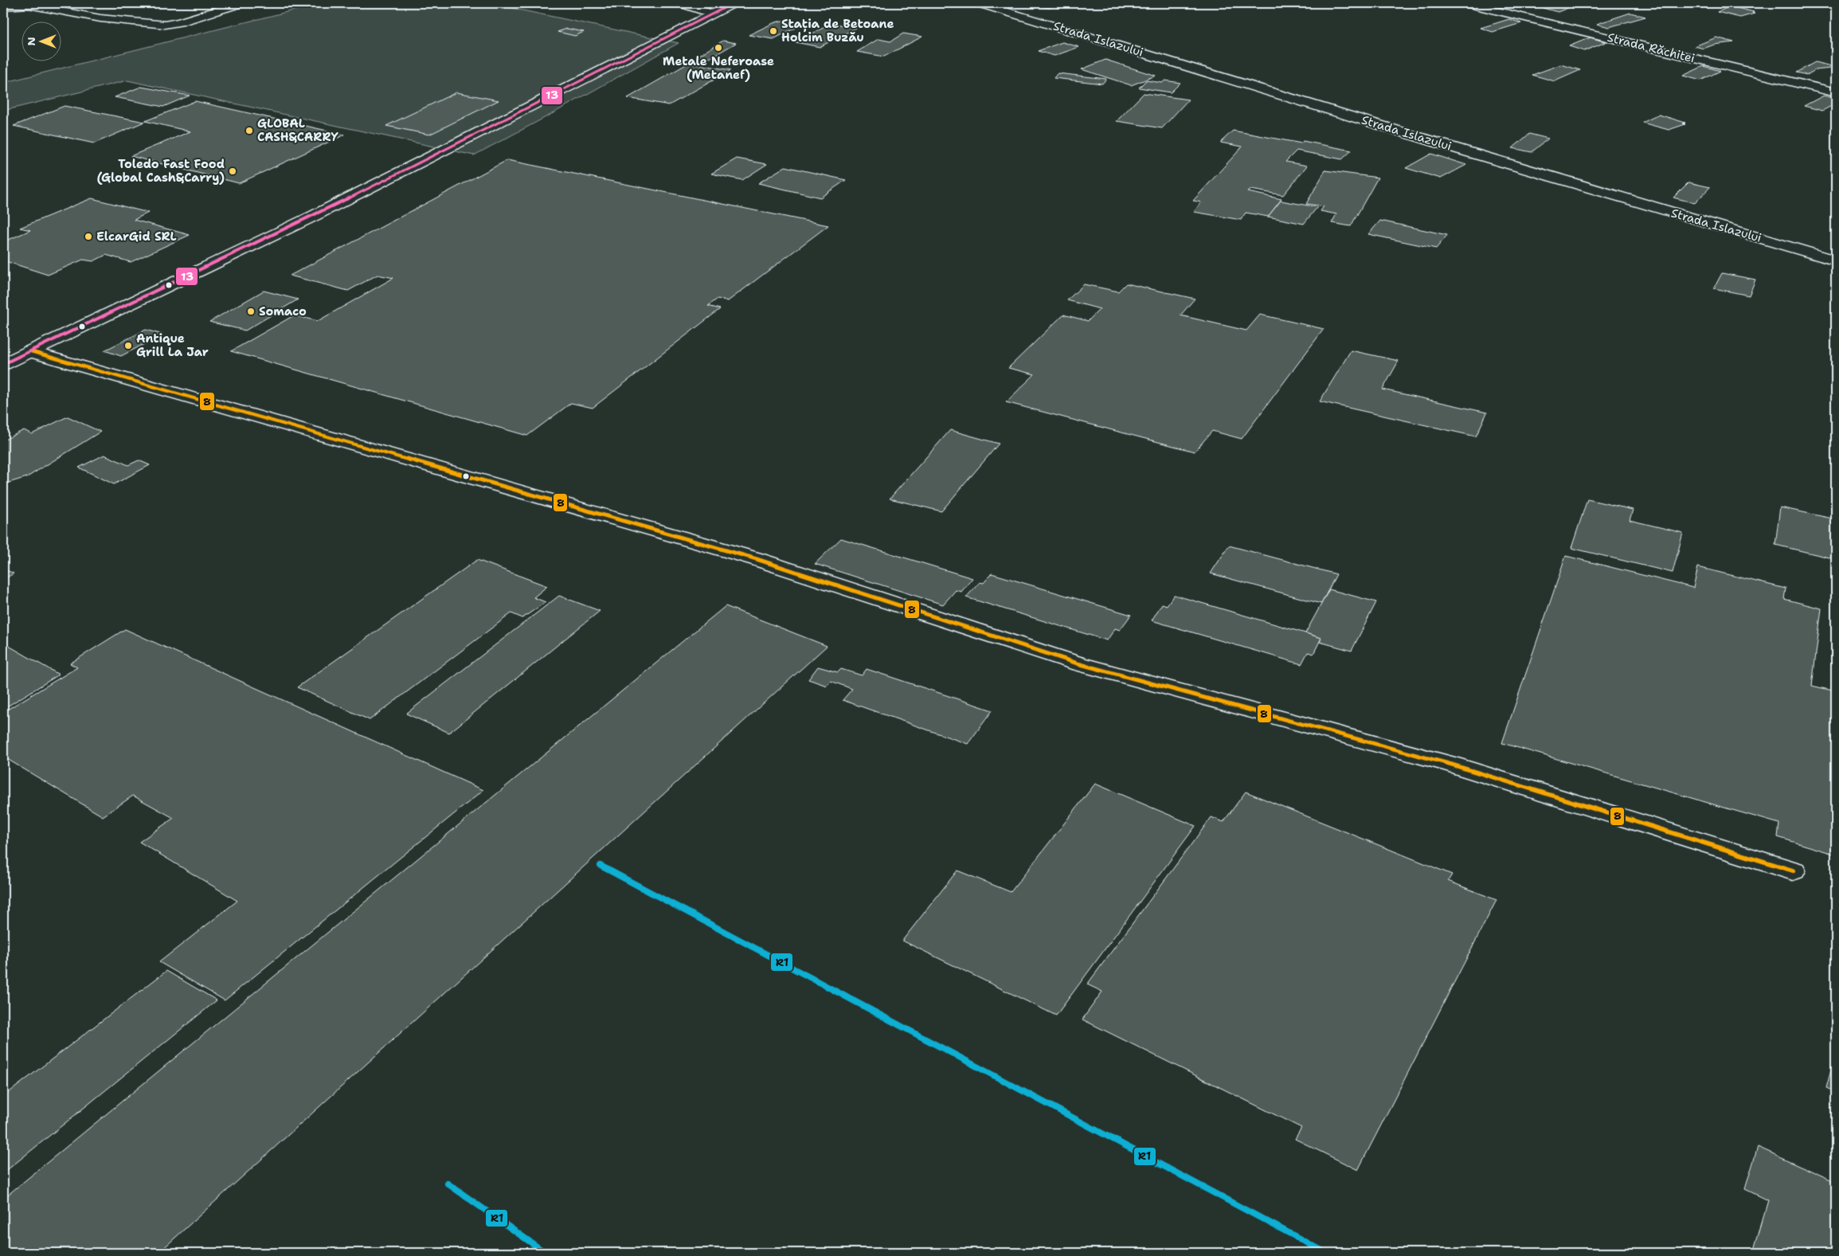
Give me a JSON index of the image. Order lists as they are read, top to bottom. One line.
{"streets":{"street":["Strada Islazului","Strada Răchitei"]},"places":["Stația de Betoane Holcim Buzău","Metale Neferoase (Metanef)","GLOBAL CASH&CARRY","Toledo Fast Food (Global Cash&Carry)","ElcarGid SRL","Somaco","Antique Grill La Jar"],"lines":["transit line 13","transit line 8","transit line R1"],"north":"left"}
